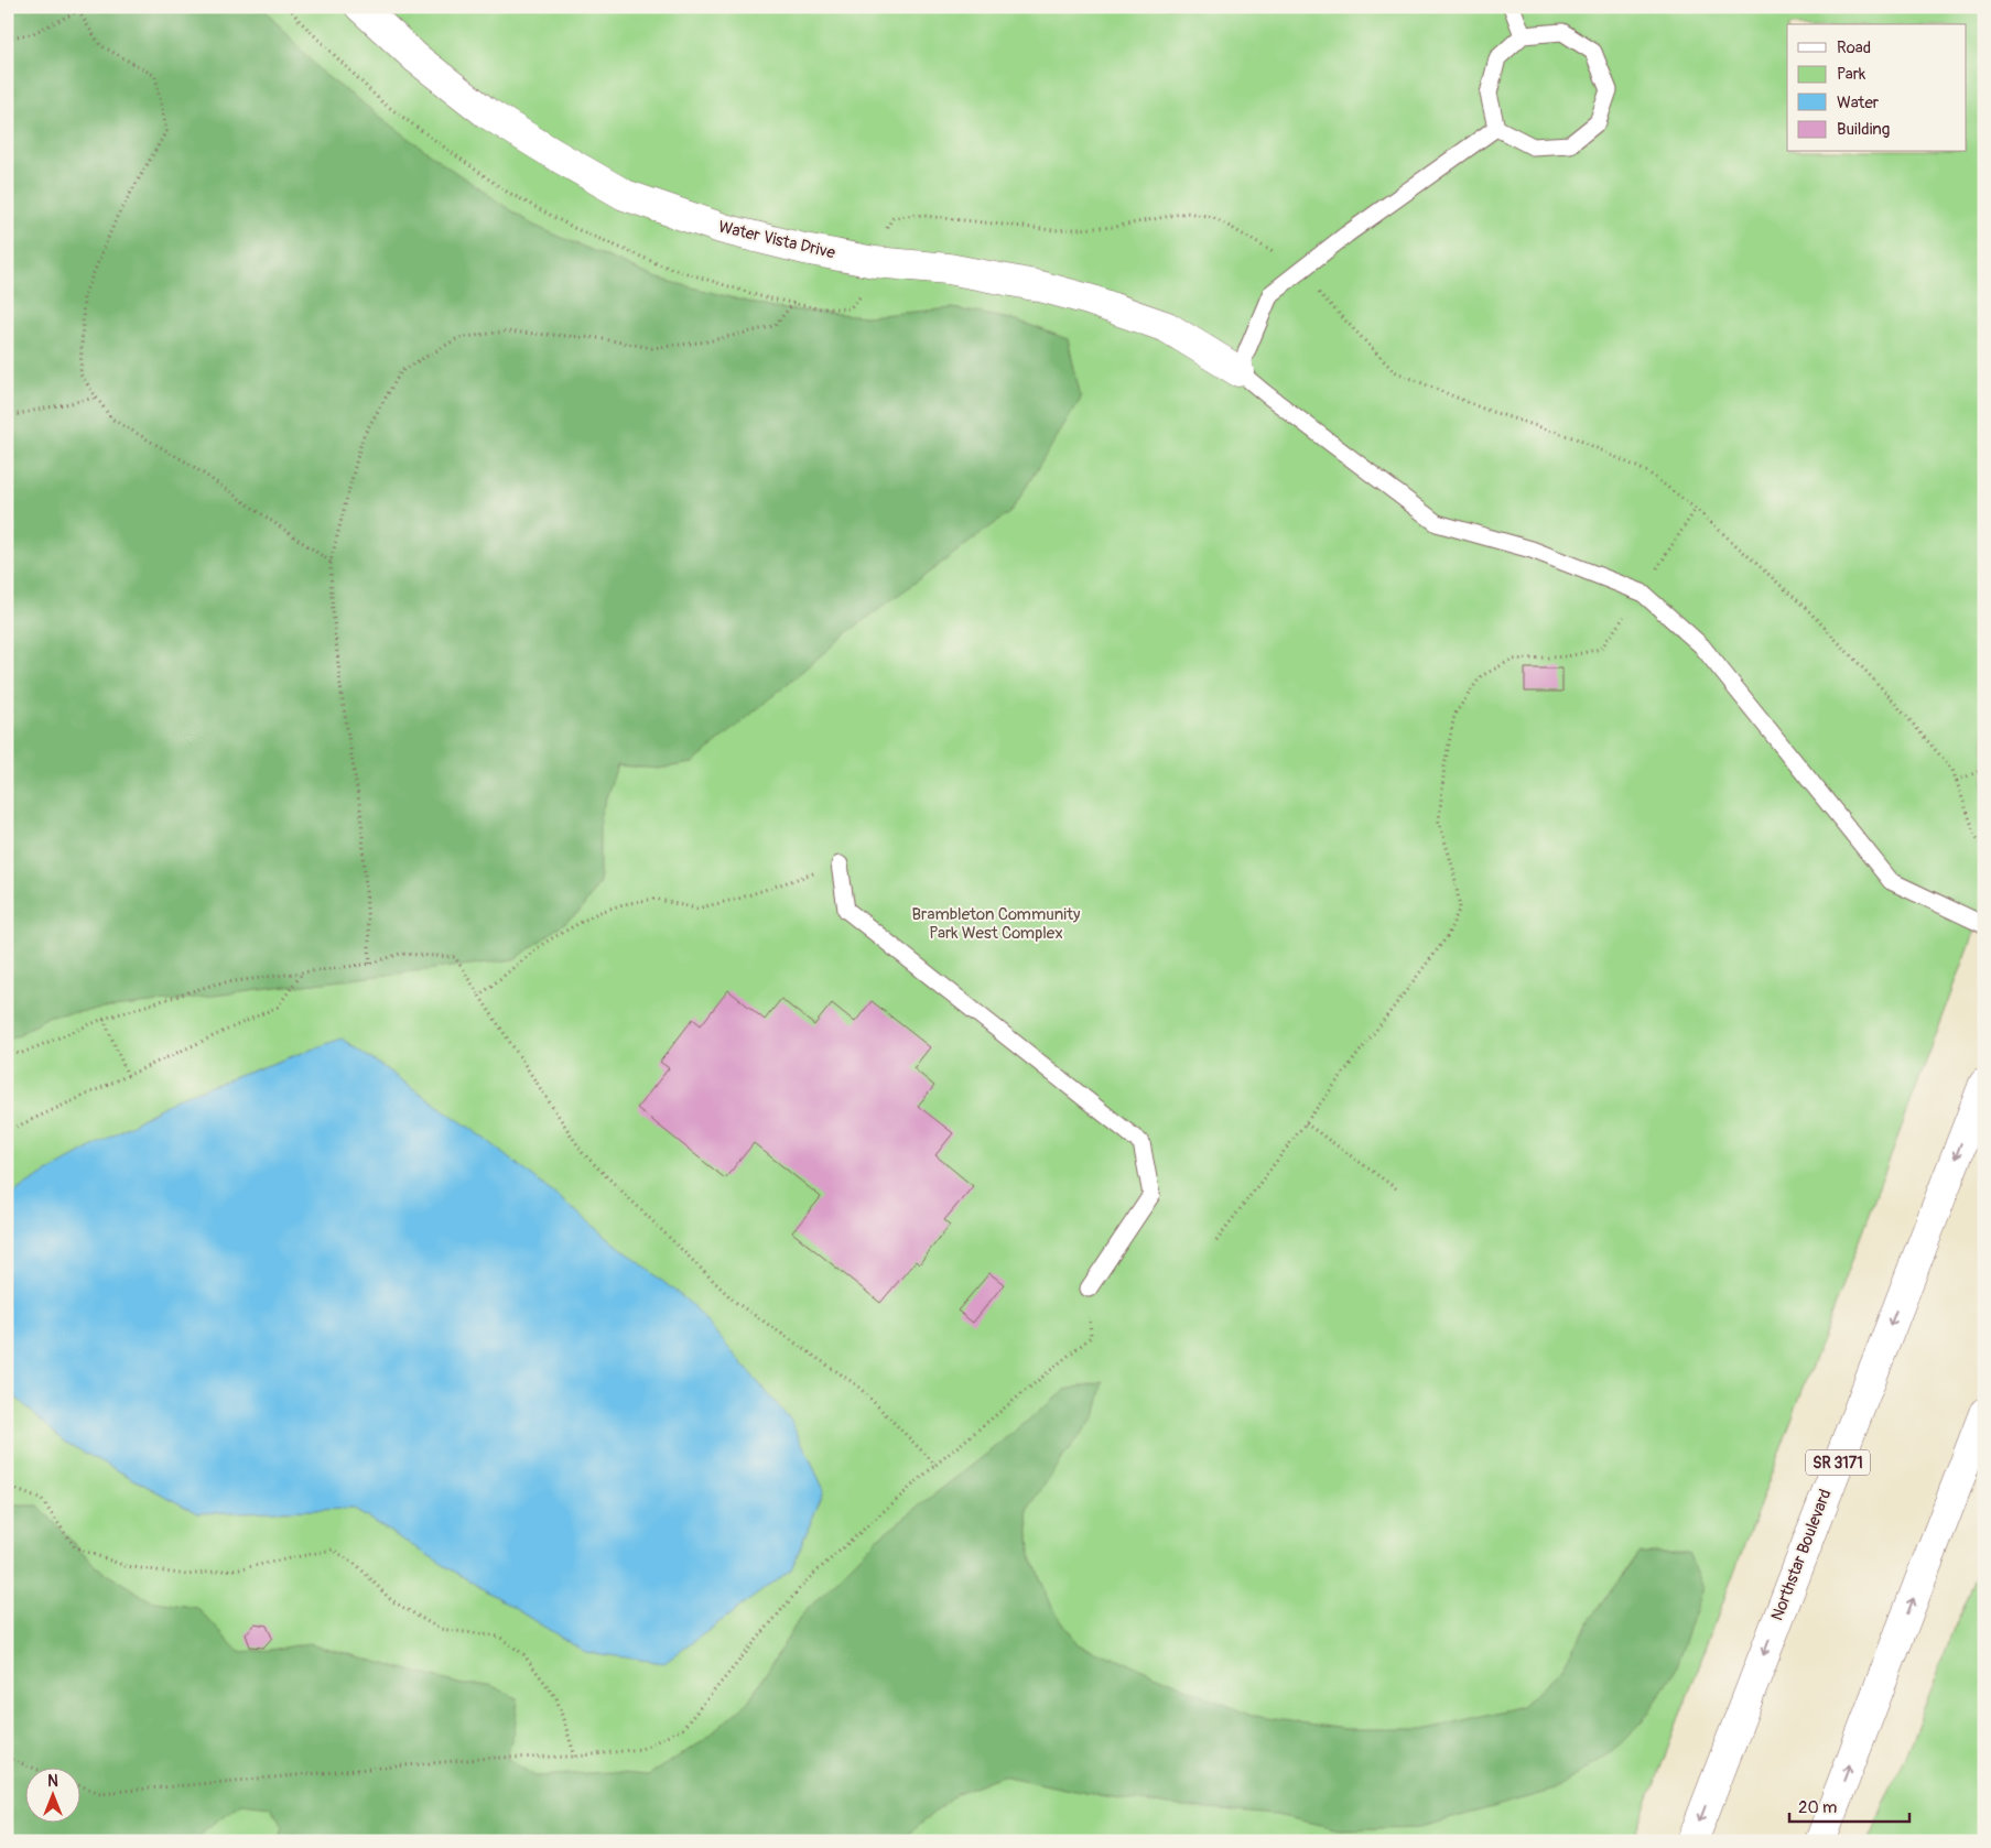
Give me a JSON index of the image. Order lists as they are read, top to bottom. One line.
{"streets":{"main road":["Water Vista Drive","SR 3171","Northstar Boulevard"]},"parks":["Brambleton Community Park West Complex"],"legend":["Road","Park","Water","Building"],"scale_bar":"20 m","north":"top"}
